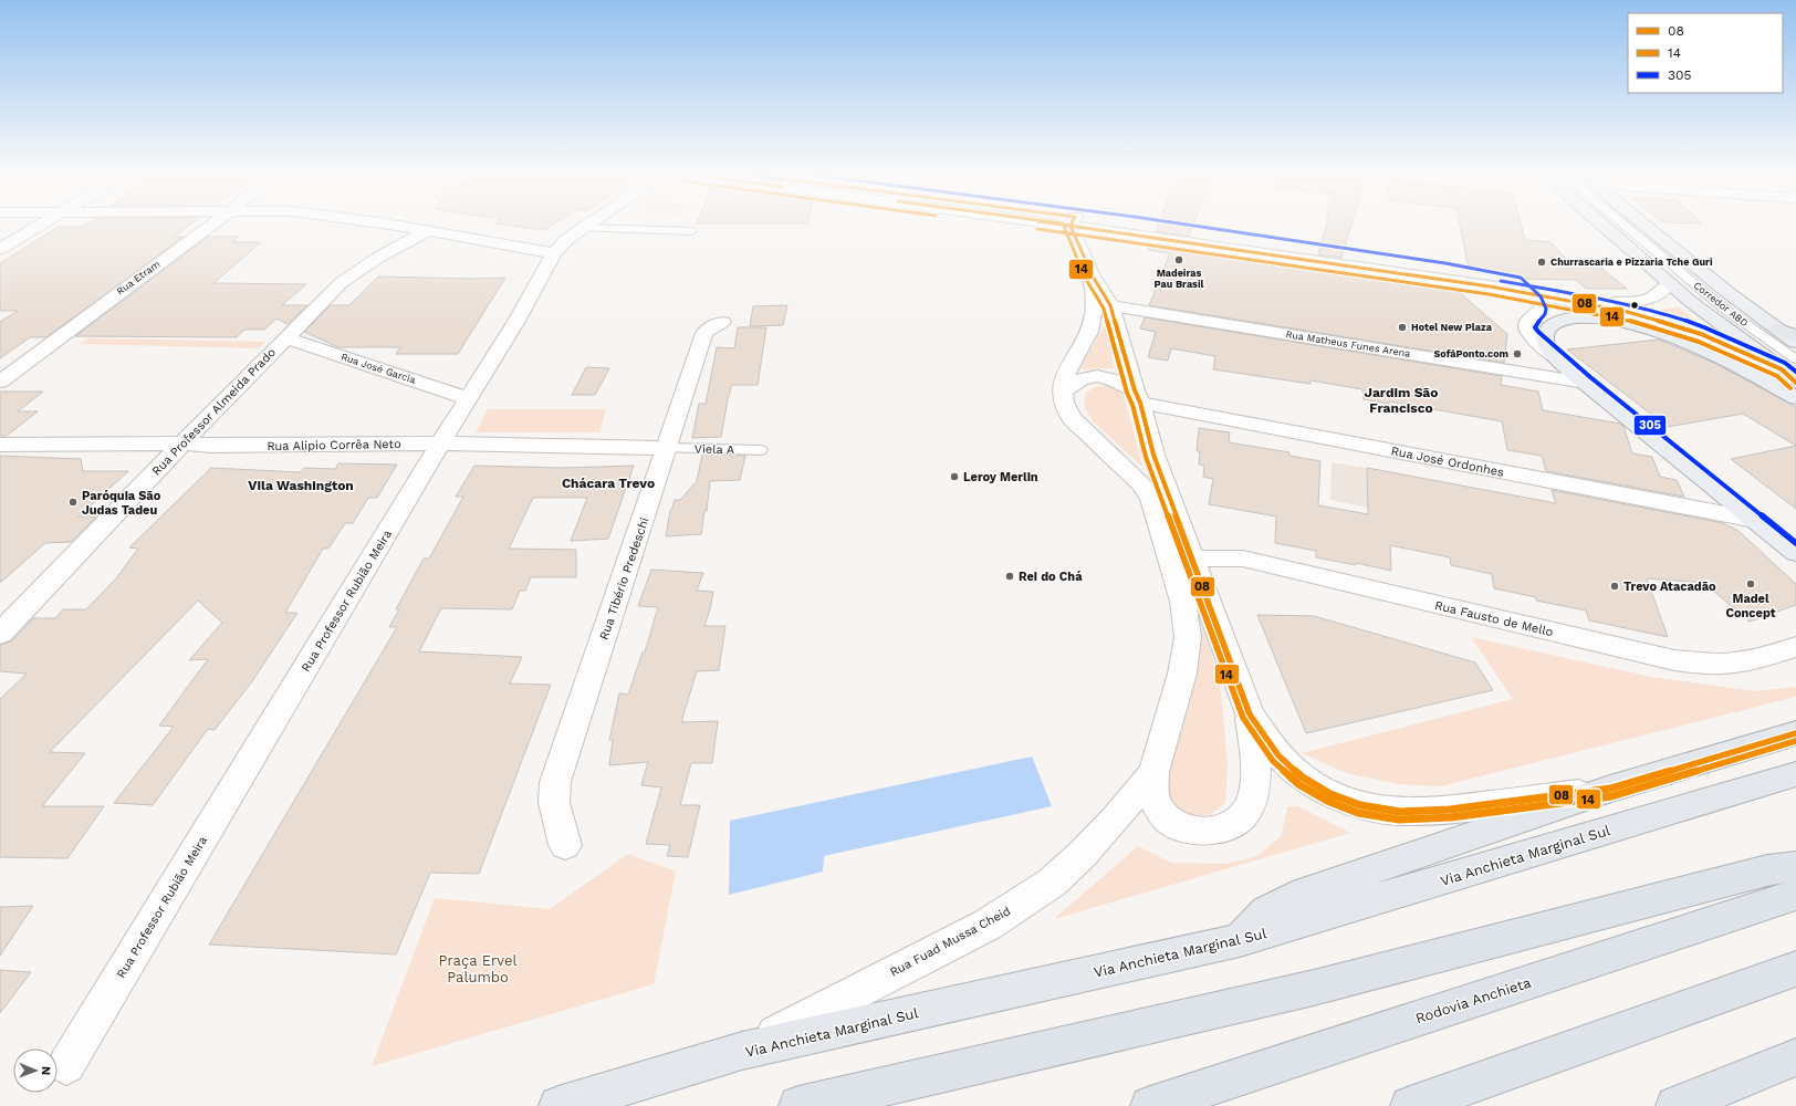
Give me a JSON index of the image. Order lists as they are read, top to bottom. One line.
{"streets":{"highway":["Via Anchieta Marginal Sul","Rodovia Anchieta"],"street":["Rua Etram","Rua Matheus Funes Arena","Rua José Garcia","Rua Professor Almeida Prado","Rua Alipio Corrêa Neto","Rua José Ordonhes","Rua Tibério Predeschi","Rua Professor Rubião Meira","Rua Fausto de Mello","Rua Fuad Mussa Cheid"],"lane":["Corredor ABD","Viela A"]},"crossings":[["Rua José Garcia","Rua Professor Almeida Prado"],["Rua José Garcia","Rua Professor Rubião Meira"],["Rua Professor Almeida Prado","Rua Alipio Corrêa Neto"],["Rua Alipio Corrêa Neto","Viela A"],["Rua Alipio Corrêa Neto","Rua Tibério Predeschi"],["Rua Alipio Corrêa Neto","Rua Professor Rubião Meira"],["Viela A","Rua Tibério Predeschi"],["Rua José Ordonhes","Rua Fuad Mussa Cheid"],["Via Anchieta Marginal Sul","Rua Fuad Mussa Cheid"]],"districts":["Jardim São Francisco","Chácara Trevo","Vila Washington"],"parks":["Praça Ervel Palumbo"],"places":["Madeiras Pau Brasil","Churrascaria e Pizzaria Tche Guri","Hotel New Plaza","SofáPonto.com","Leroy Merlin","Paróquia São Judas Tadeu","Rei do Chá","Madel Concept","Trevo Atacadão"],"lines":["transit line 08","transit line 14","transit line 305"],"legend":["08","14","305"],"north":"right"}
